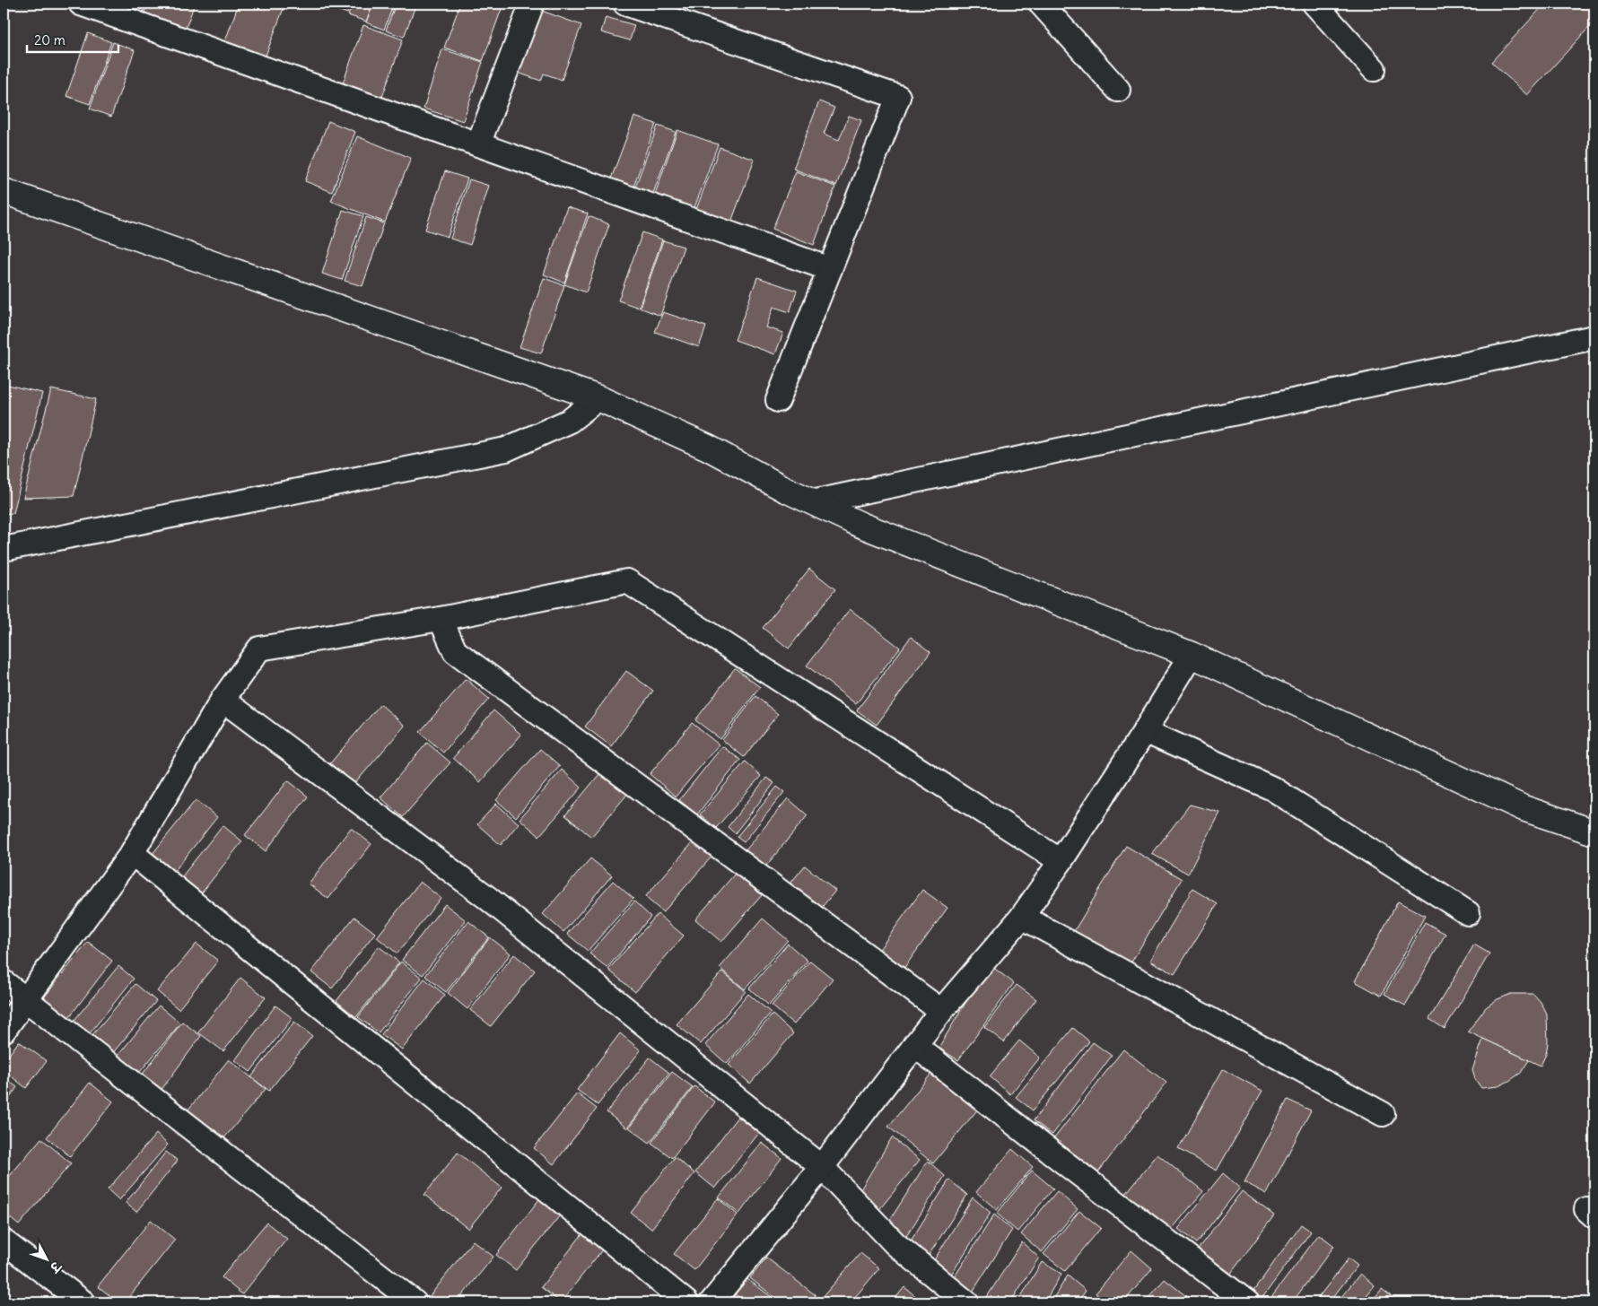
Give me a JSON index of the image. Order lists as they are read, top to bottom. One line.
{"scale_bar":"20 m","north":"bottom right"}
